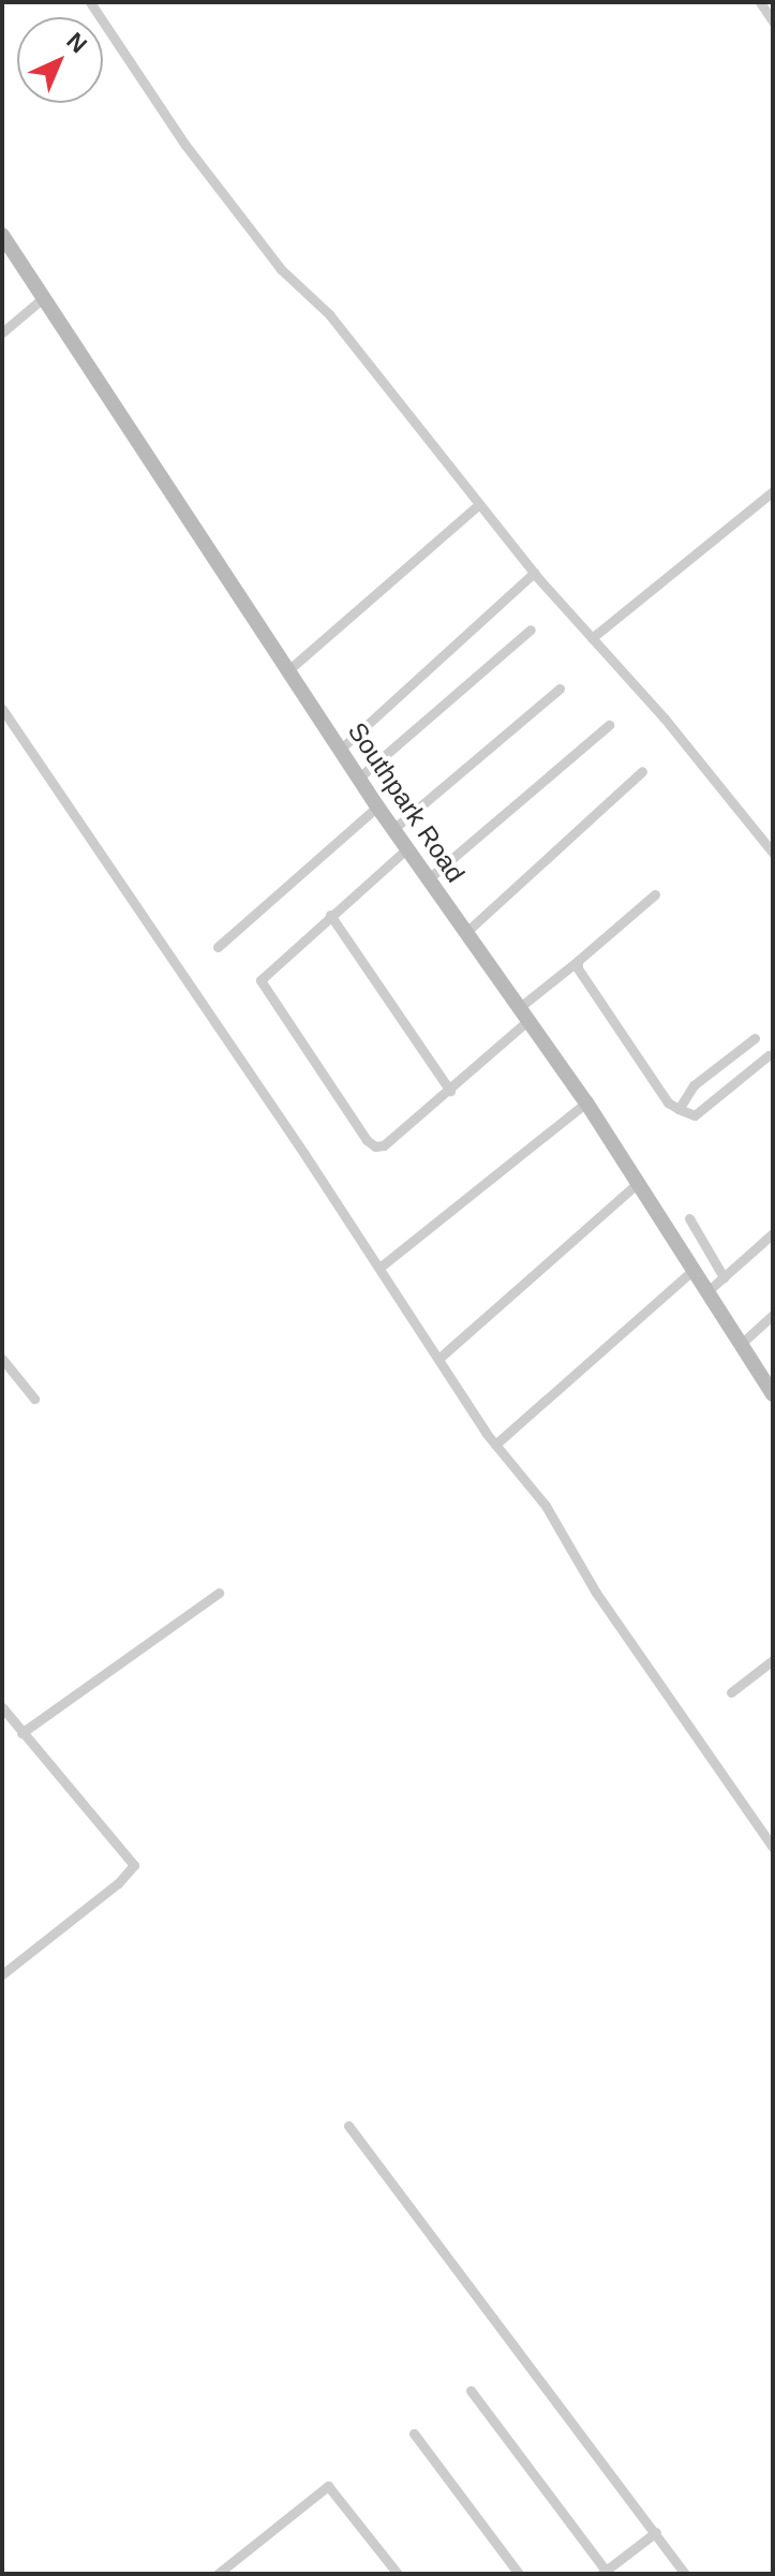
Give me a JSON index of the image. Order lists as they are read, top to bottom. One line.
{"streets":{"street":["Southpark Road"]},"north":"top right"}
